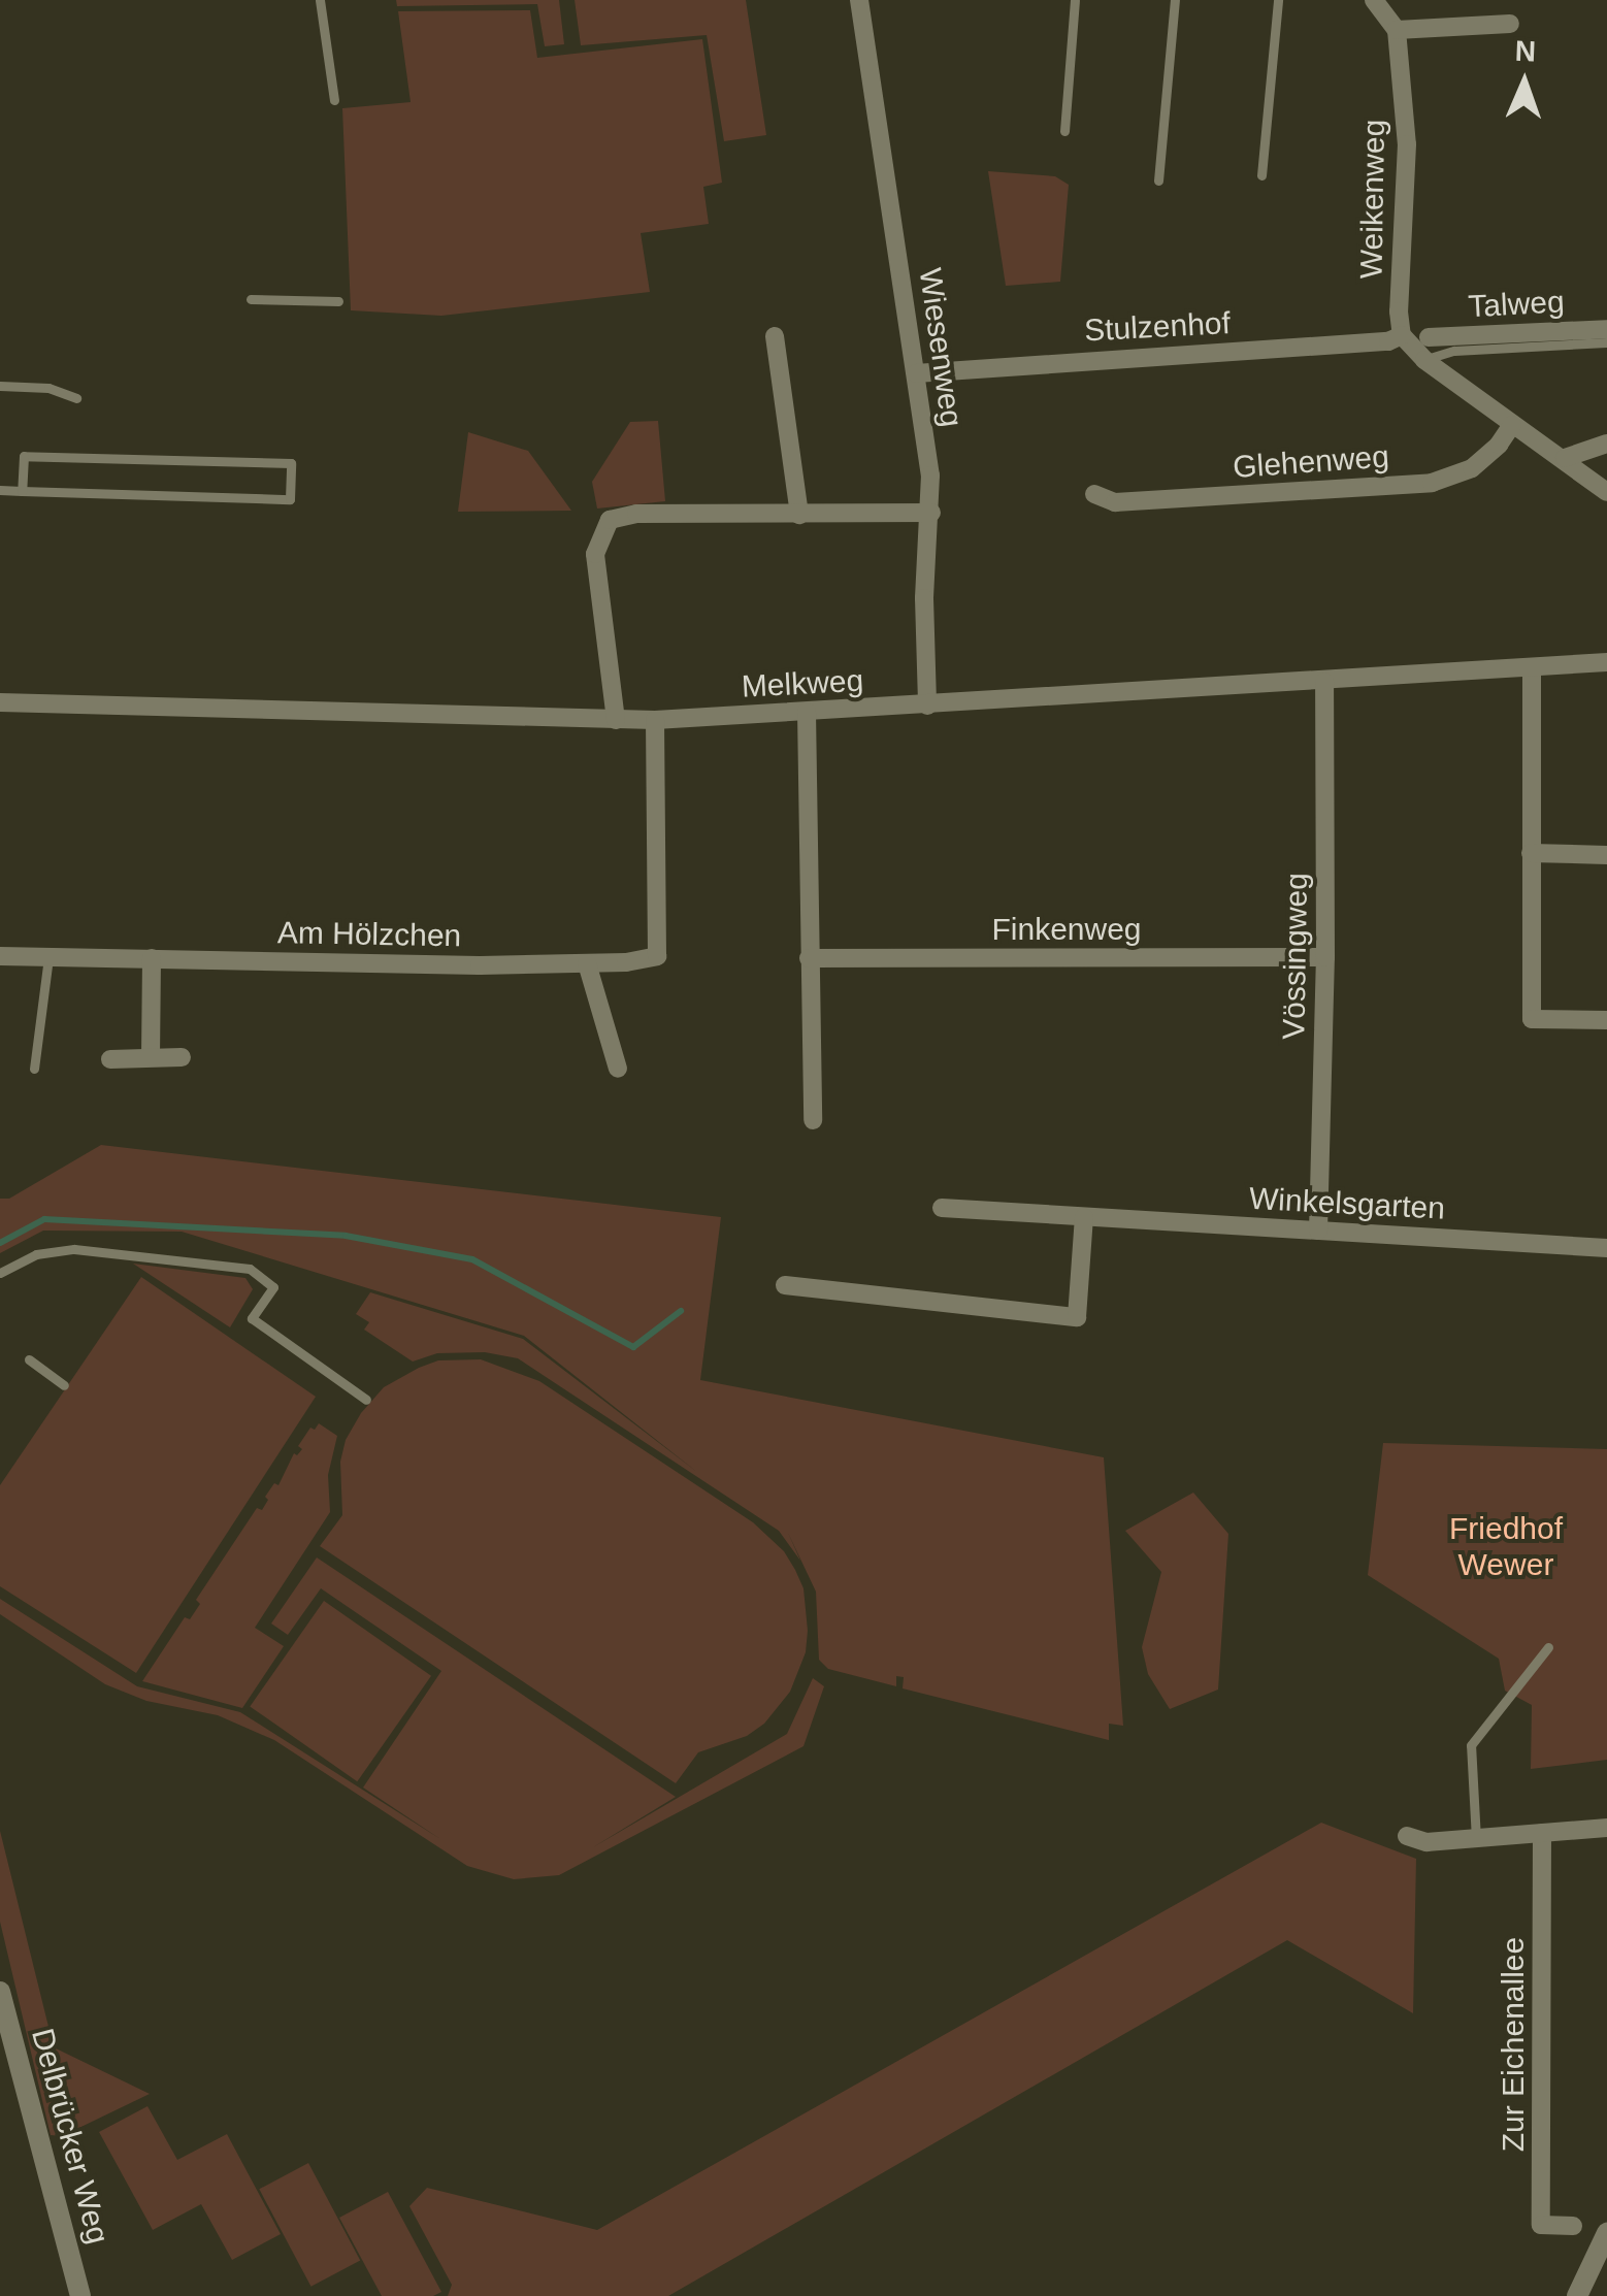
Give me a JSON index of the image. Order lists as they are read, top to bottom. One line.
{"streets":{"street":["Weikenweg","Talweg","Stulzenhof","Wiesenweg","Glehenweg","Melkweg","Finkenweg","Am Hölzchen","Vössingweg","Winkelsgarten","Zur Eichenallee","Delbrücker Weg"]},"crossings":[["Weikenweg","Stulzenhof"],["Stulzenhof","Wiesenweg"],["Wiesenweg","Melkweg"],["Melkweg","Am Hölzchen"],["Melkweg","Vössingweg"],["Finkenweg","Vössingweg"],["Vössingweg","Winkelsgarten"]],"parks":["Friedhof Wewer"],"north":"top"}
